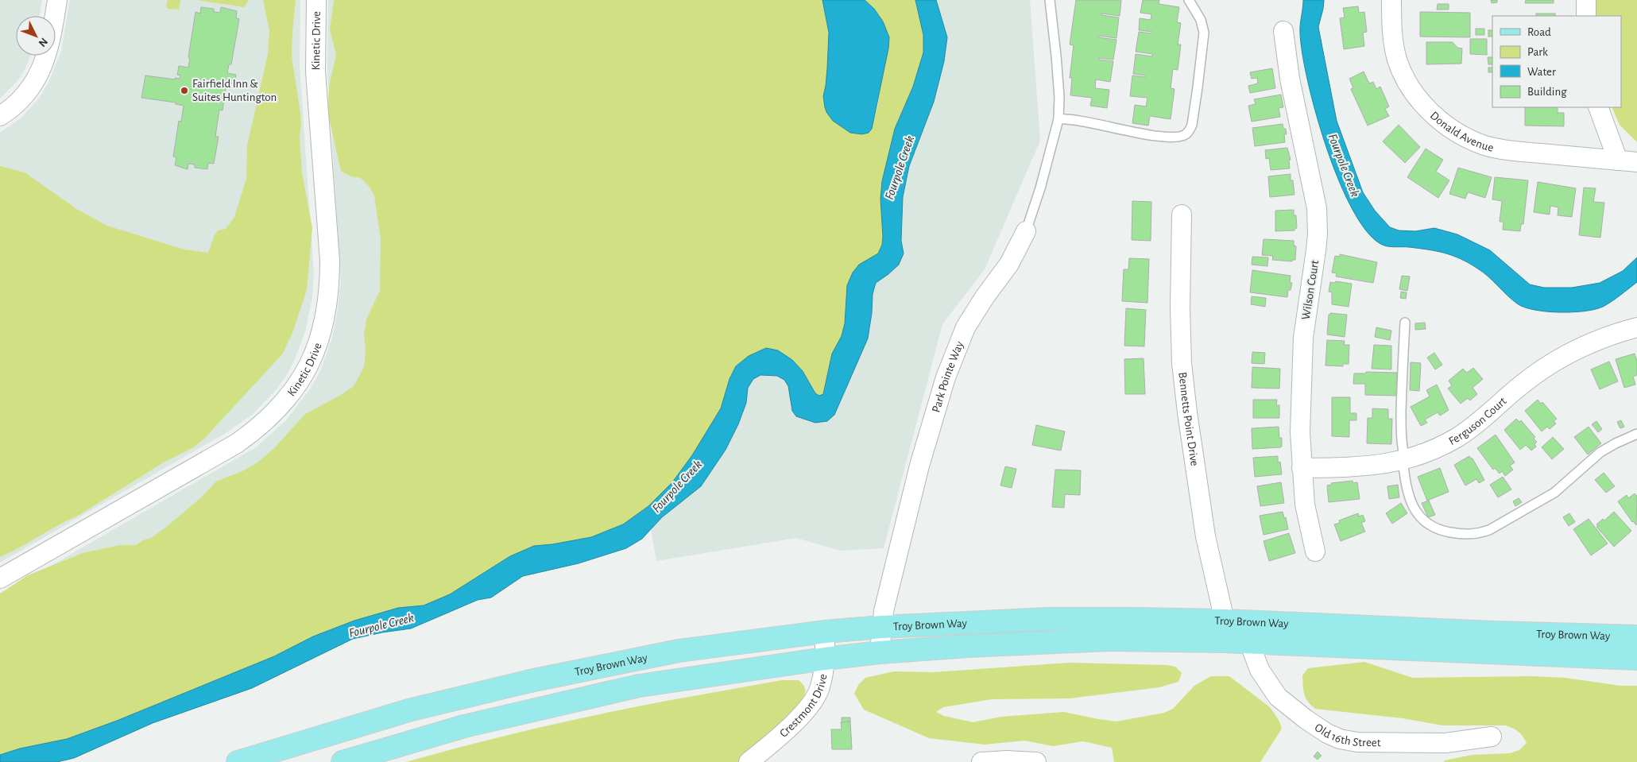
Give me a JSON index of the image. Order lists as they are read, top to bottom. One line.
{"streets":{"main road":["Troy Brown Way"],"street":["Kinetic Drive","Donald Avenue","Wilson Court","Park Pointe Way","Bennetts Point Drive","Ferguson Court","Crestmont Drive","Old 16th Street"]},"crossings":[["Wilson Court","Ferguson Court"],["Park Pointe Way","Troy Brown Way"],["Bennetts Point Drive","Troy Brown Way"],["Troy Brown Way","Crestmont Drive"],["Troy Brown Way","Old 16th Street"]],"water":["Fourpole Creek"],"places":["Fairfield Inn & Suites Huntington"],"legend":["Road","Park","Water","Building"],"north":"bottom right"}
